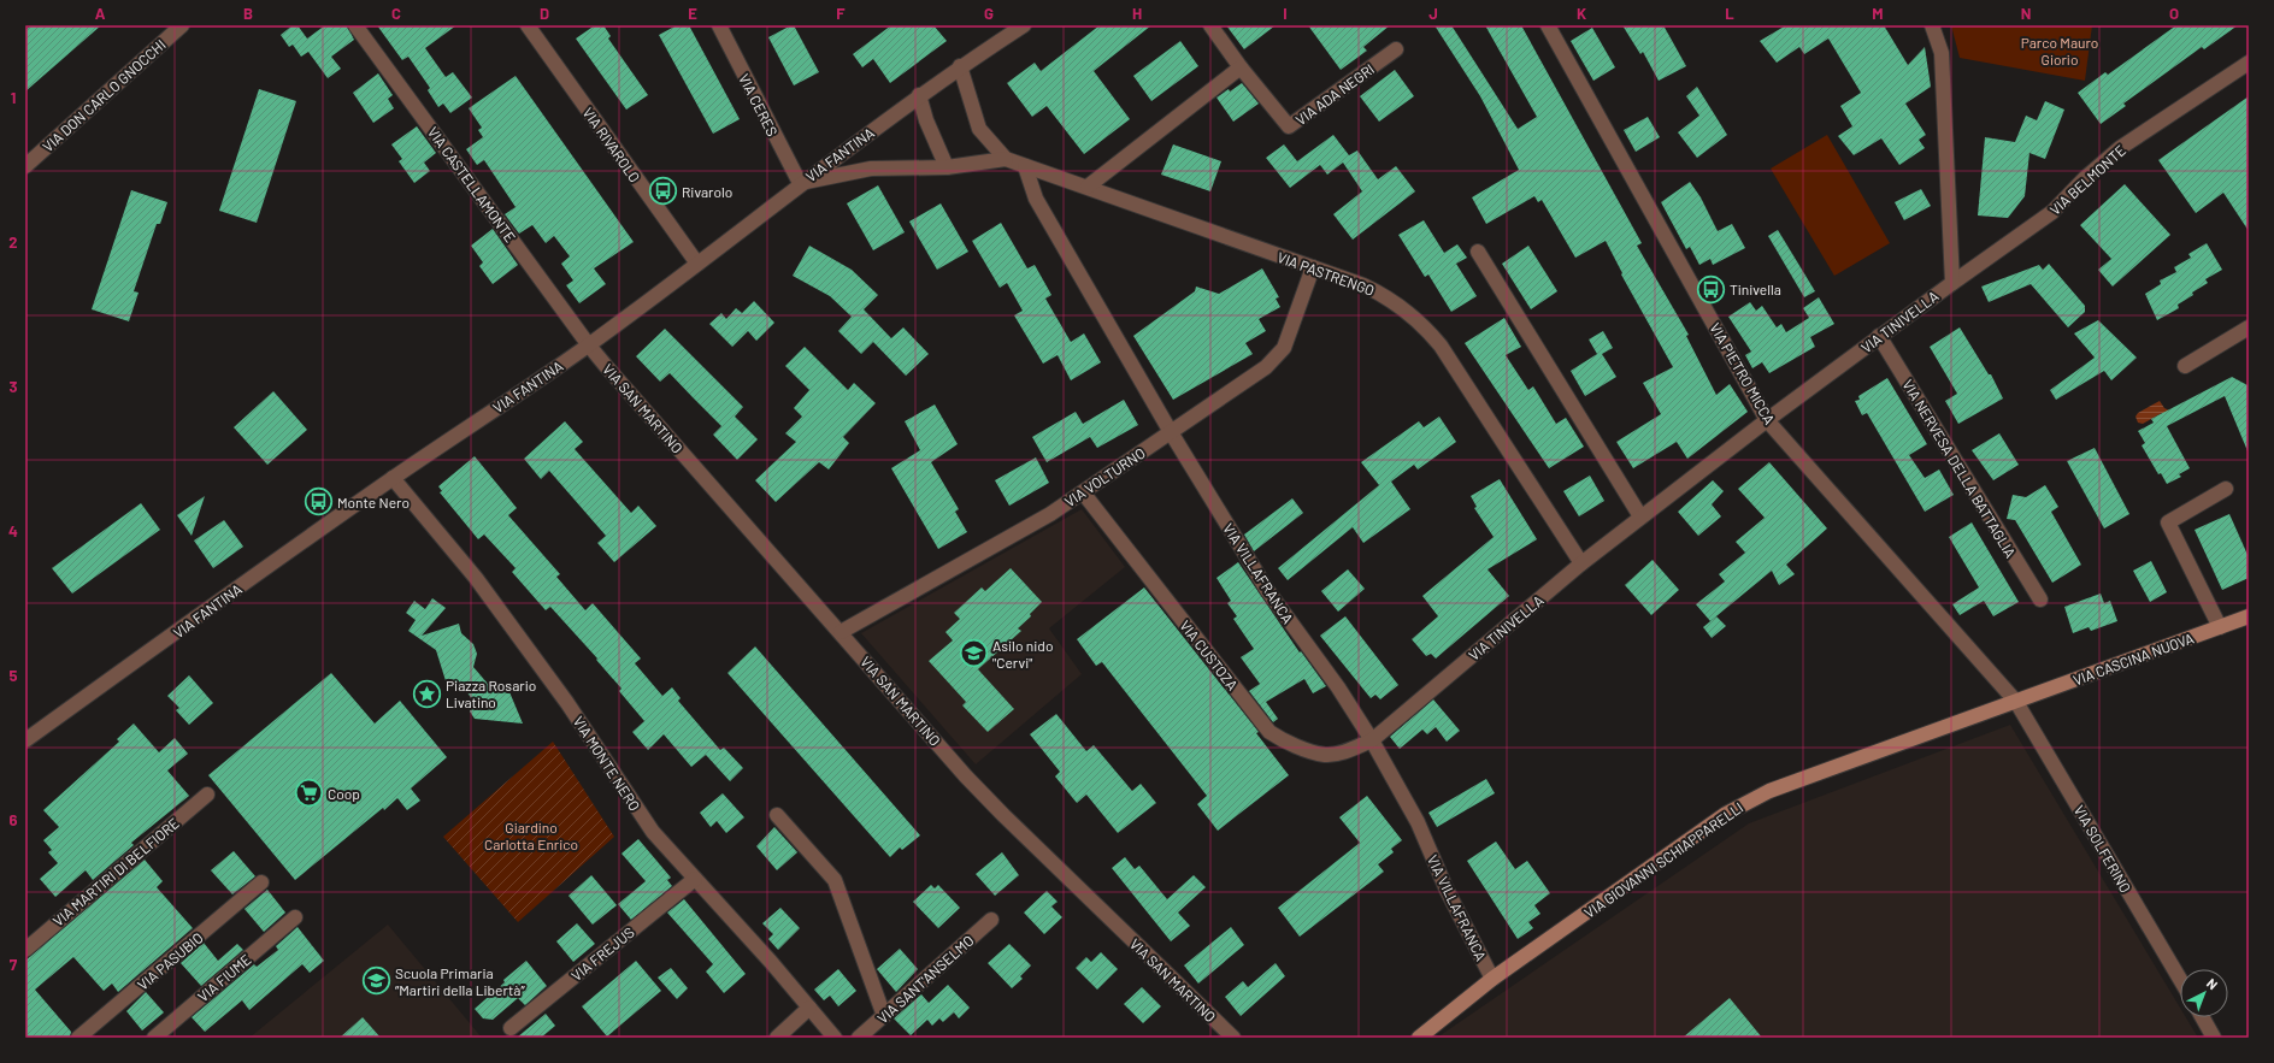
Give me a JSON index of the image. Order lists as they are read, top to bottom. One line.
{"streets":{"street":["VIA ADA NEGRI","VIA DON CARLO GNOCCHI","VIA CERES","VIA RIVAROLO","VIA FANTINA","VIA BELMONTE","VIA CASTELLAMONTE","VIA PASTRENGO","VIA TINIVELLA","VIA PIETRO MICCA","VIA SAN MARTINO","VIA NERVESA DELLA BATTAGLIA","VIA VOLTURNO","VIA VILLAFRANCA","VIA CUSTOZA","VIA CASCINA NUOVA","VIA MONTE NERO","VIA SOLFERINO","VIA GIOVANNI SCHIAPPARELLI","VIA MARTIRI DI BELFIORE","VIA FREJUS","VIA PASUBIO","VIA FIUME","VIA SANT'ANSELMO"]},"crossings":[["VIA CERES","VIA FANTINA"],["VIA CERES","VIA PASTRENGO"],["VIA RIVAROLO","VIA FANTINA"],["VIA FANTINA","VIA CASTELLAMONTE"],["VIA FANTINA","VIA PASTRENGO"],["VIA FANTINA","VIA SAN MARTINO"],["VIA FANTINA","VIA MONTE NERO"],["VIA BELMONTE","VIA TINIVELLA"],["VIA CASTELLAMONTE","VIA SAN MARTINO"],["VIA PASTRENGO","VIA TINIVELLA"],["VIA PASTRENGO","VIA VOLTURNO"],["VIA PASTRENGO","VIA VILLAFRANCA"],["VIA TINIVELLA","VIA PIETRO MICCA"],["VIA TINIVELLA","VIA NERVESA DELLA BATTAGLIA"],["VIA TINIVELLA","VIA VILLAFRANCA"],["VIA TINIVELLA","VIA CUSTOZA"],["VIA PIETRO MICCA","VIA CASCINA NUOVA"],["VIA PIETRO MICCA","VIA SOLFERINO"],["VIA PIETRO MICCA","VIA GIOVANNI SCHIAPPARELLI"],["VIA SAN MARTINO","VIA VOLTURNO"],["VIA VOLTURNO","VIA VILLAFRANCA"],["VIA VOLTURNO","VIA CUSTOZA"],["VIA VILLAFRANCA","VIA CUSTOZA"],["VIA VILLAFRANCA","VIA GIOVANNI SCHIAPPARELLI"],["VIA CASCINA NUOVA","VIA SOLFERINO"],["VIA CASCINA NUOVA","VIA GIOVANNI SCHIAPPARELLI"],["VIA MONTE NERO","VIA FREJUS"],["VIA SOLFERINO","VIA GIOVANNI SCHIAPPARELLI"]],"parks":["Parco Mauro Giorio","Giardino Carlotta Enrico"],"places":{"bus stop":["Rivarolo","Tinivella","Monte Nero"],"school or university":["Asilo nido \"Cervi\"","Scuola Primaria “Martiri della Libertà”"],"place":["Piazza Rosario Livatino"],"supermarket":["Coop"]},"north":"top right","grid":{"columns":["A","B","C","D","E","F","G","H","I","J","K","L","M","N","O"],"rows":["1","2","3","4","5","6","7"]}}
